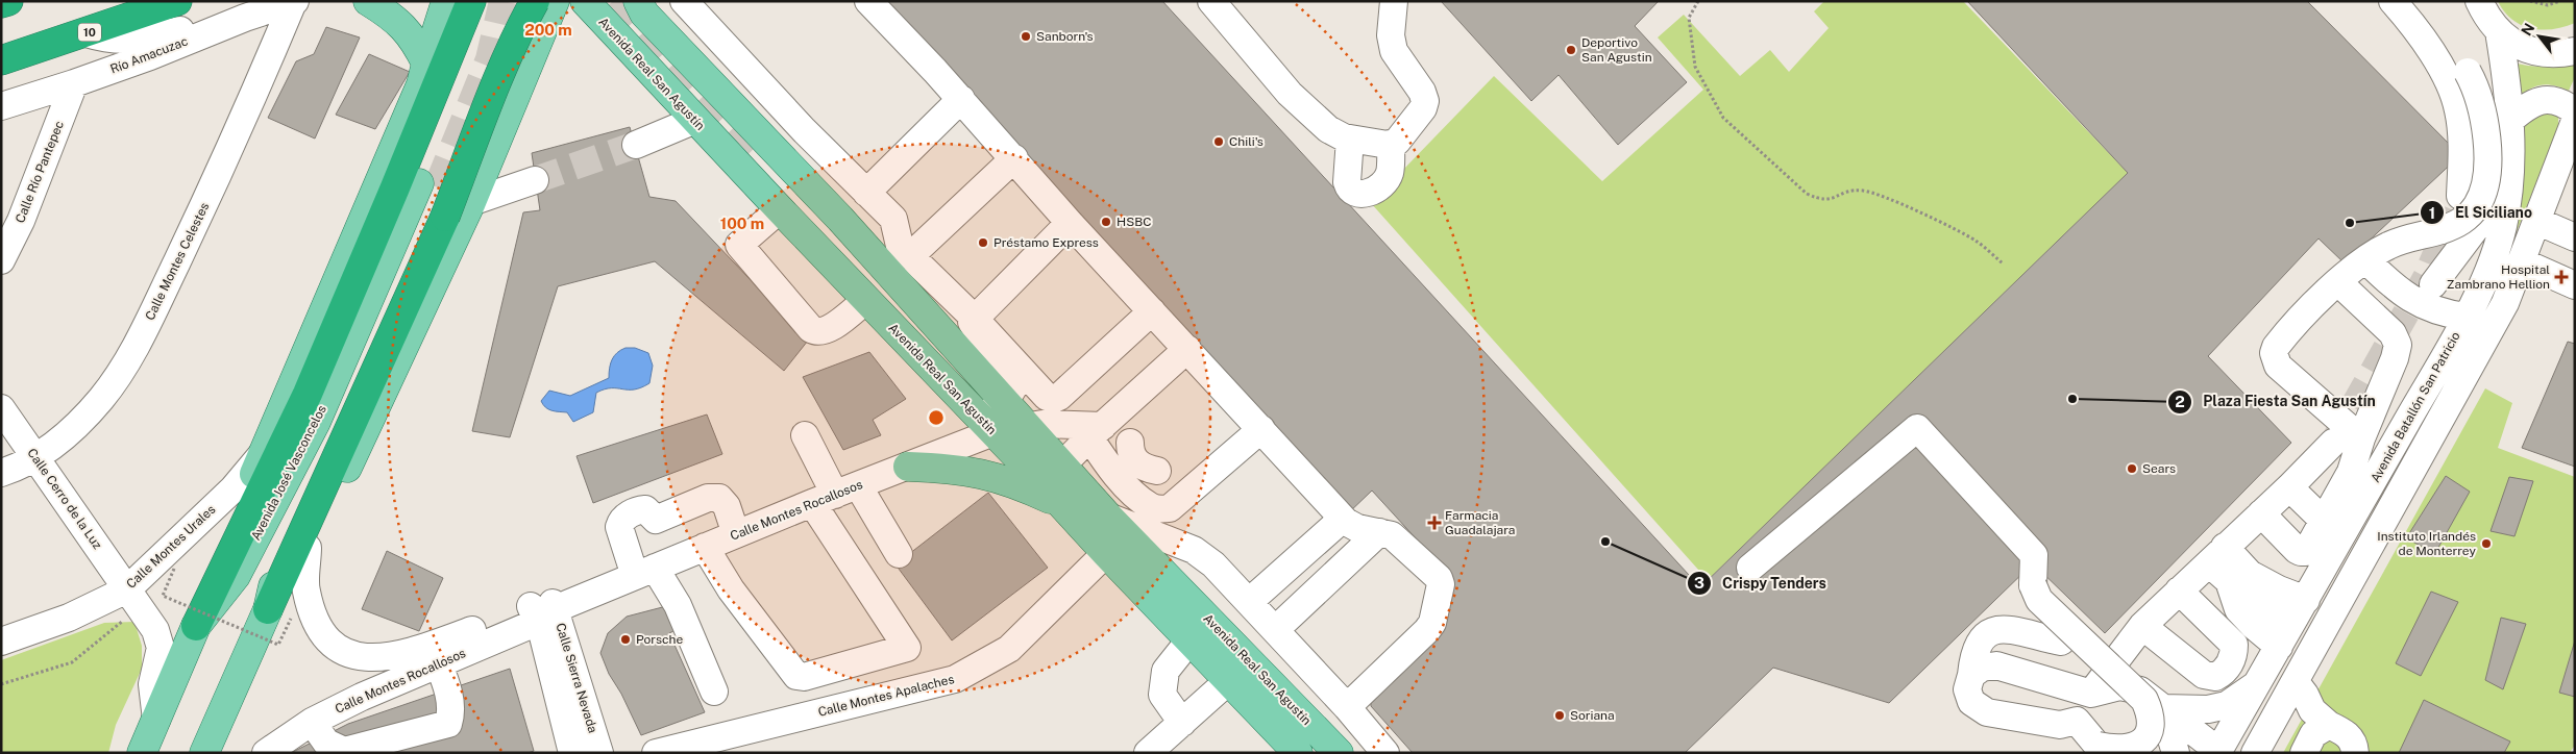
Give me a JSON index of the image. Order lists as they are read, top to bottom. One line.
{"streets":{"highway":["10"],"main road":["Avenida Real San Agustín","Avenida José Vasconcelos"],"street":["Río Amacuzac","Calle Río Pantepec","Calle Montes Celestes","Avenida Batallón San Patricio","Calle Cerro de la Luz","Calle Montes Rocallosos","Calle Montes Urales","Calle Sierra Nevada","Calle Montes Apalaches"]},"crossings":[["Río Amacuzac","Calle Río Pantepec"],["Río Amacuzac","Calle Montes Celestes"],["Avenida Real San Agustín","Calle Montes Rocallosos"],["Avenida Real San Agustín","Calle Montes Apalaches"],["Calle Montes Celestes","Calle Cerro de la Luz"],["Calle Cerro de la Luz","Calle Montes Urales"],["Calle Montes Rocallosos","Calle Sierra Nevada"]],"places":{"other":["Sanborn's","Deportivo San Agustin","Chili's","HSBC","El Siciliano","Préstamo Express","Plaza Fiesta San Agustín","Sears","Crispy Tenders","Instituto Irlandés de Monterrey","Porsche","Soriana"],"health":["Hospital Zambrano Hellion","Farmacia Guadalajara"]},"north":"top left","rings":["200 m","100 m"]}
